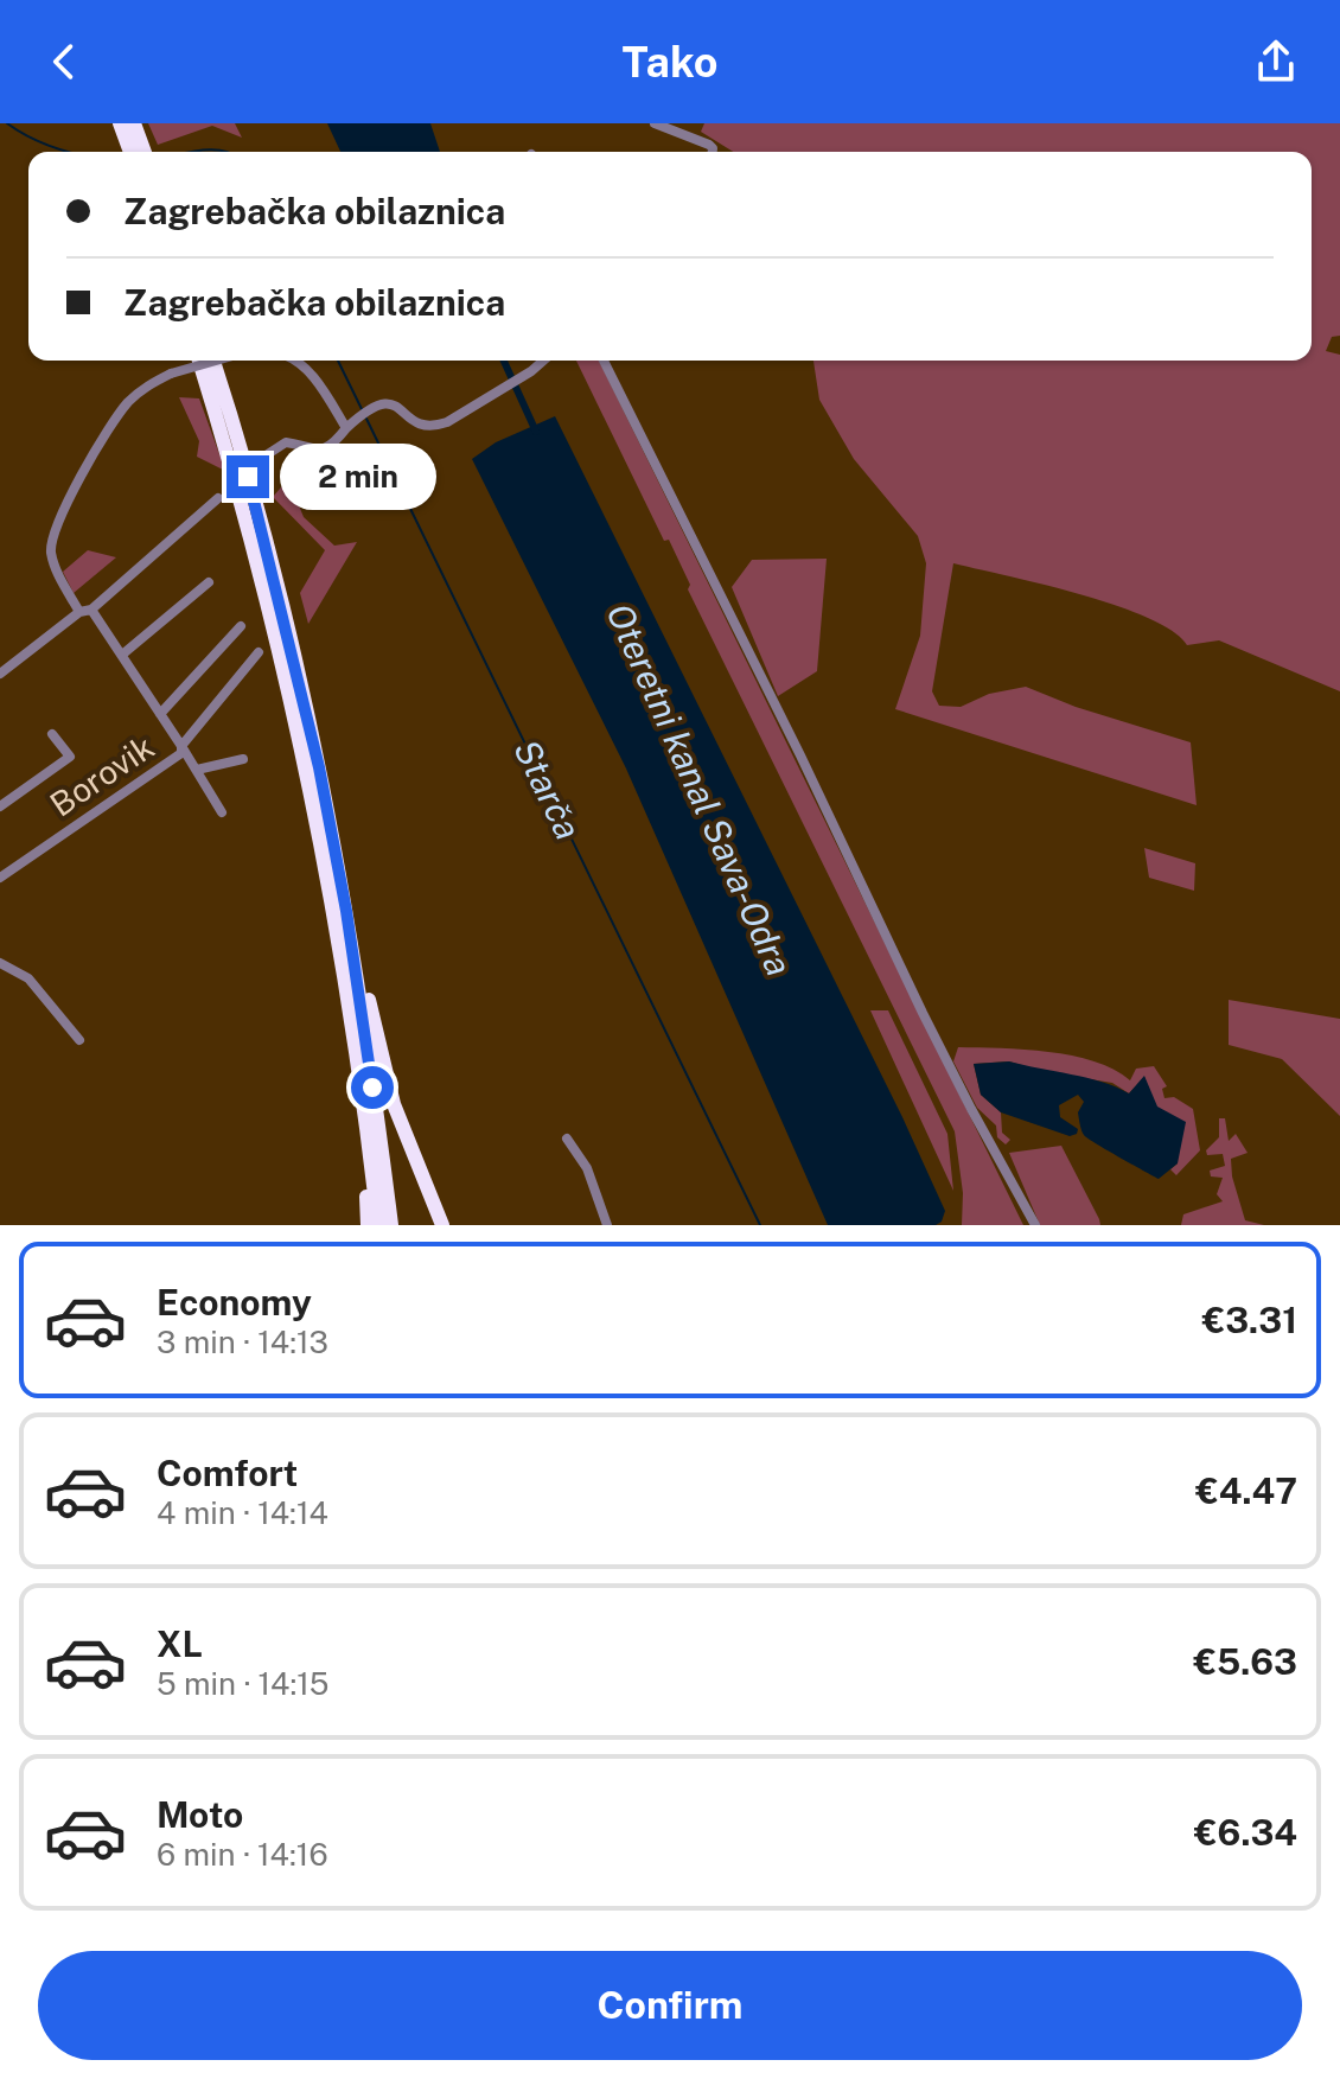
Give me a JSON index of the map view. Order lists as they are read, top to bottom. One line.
{"streets":{"street":["Borovik"]},"water":["Starča","Oteretni kanal Sava-Odra"],"page":{"header":"Tako","banner":["Zagrebačka obilaznica","Zagrebačka obilaznica"],"bubble":"2 min","list":[{"name":"Economy","note":"3 min · 14:13","value":"€3.31"},{"name":"Comfort","note":"4 min · 14:14","value":"€4.47"},{"name":"XL","note":"5 min · 14:15","value":"€5.63"},{"name":"Moto","note":"6 min · 14:16","value":"€6.34"}],"buttons":"Confirm"}}
